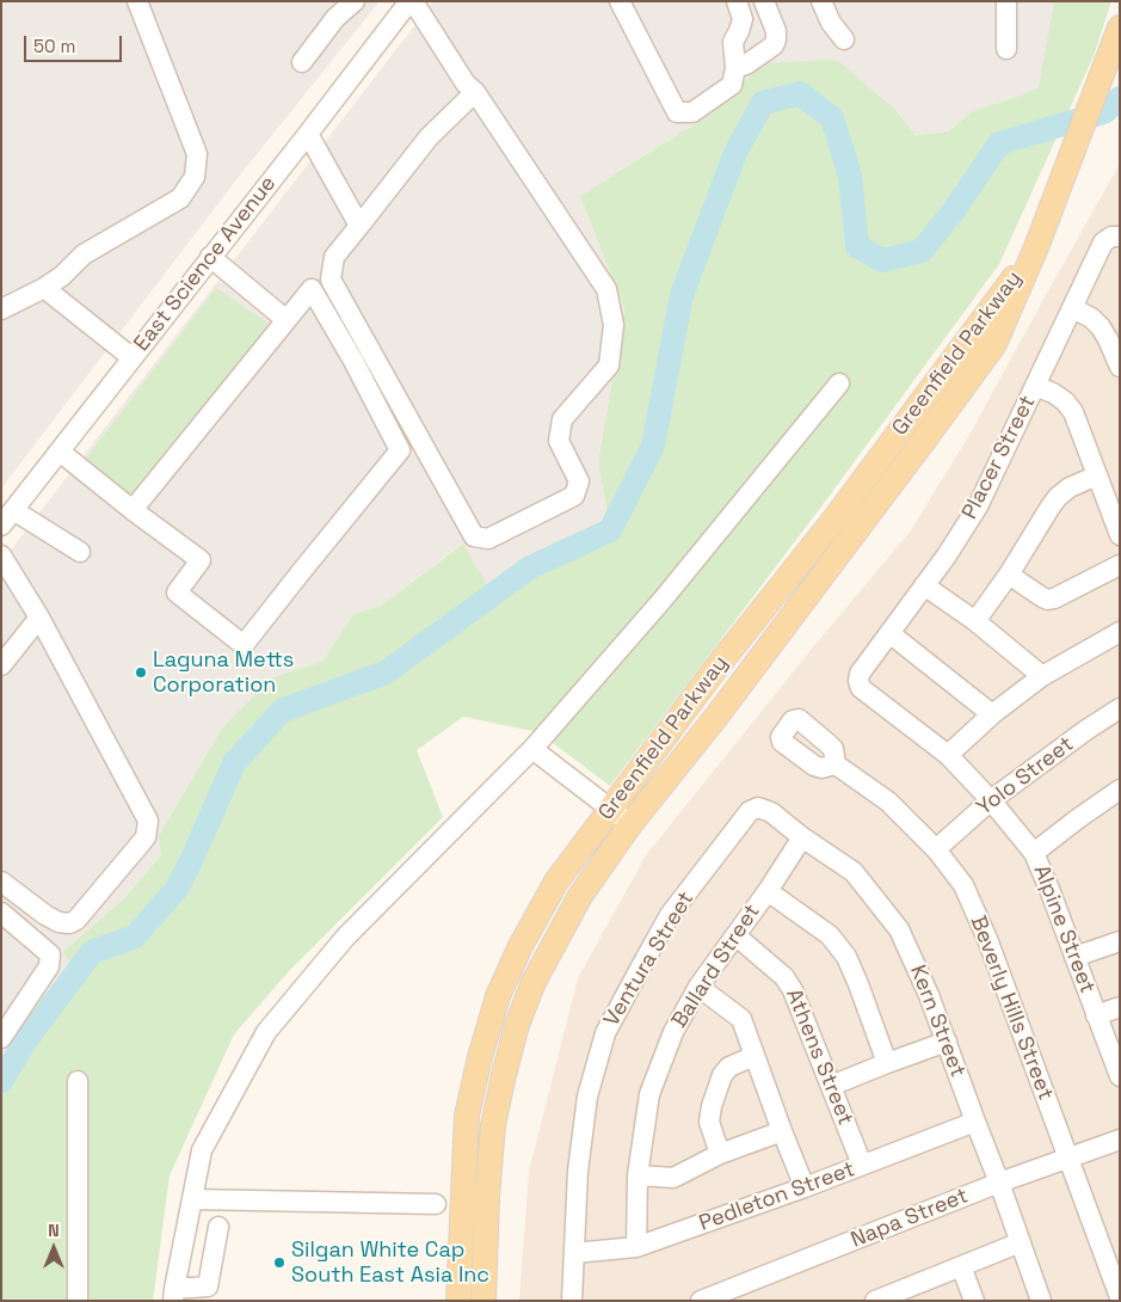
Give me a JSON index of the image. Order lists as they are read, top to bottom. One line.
{"streets":{"main road":["Greenfield Parkway"],"street":["East Science Avenue","Placer Street","Yolo Street","Alpine Street","Ventura Street","Ballard Street","Beverly Hills Street","Kern Street","Athens Street","Pedleton Street","Napa Street"]},"crossings":[["Placer Street","Alpine Street"],["Yolo Street","Alpine Street"],["Yolo Street","Beverly Hills Street"],["Ventura Street","Kern Street"],["Ventura Street","Pedleton Street"],["Ballard Street","Kern Street"],["Ballard Street","Athens Street"],["Ballard Street","Pedleton Street"],["Beverly Hills Street","Napa Street"],["Kern Street","Pedleton Street"],["Kern Street","Napa Street"],["Athens Street","Pedleton Street"]],"places":["Laguna Metts Corporation","Silgan White Cap South East Asia Inc"],"scale_bar":"50 m","north":"top"}
